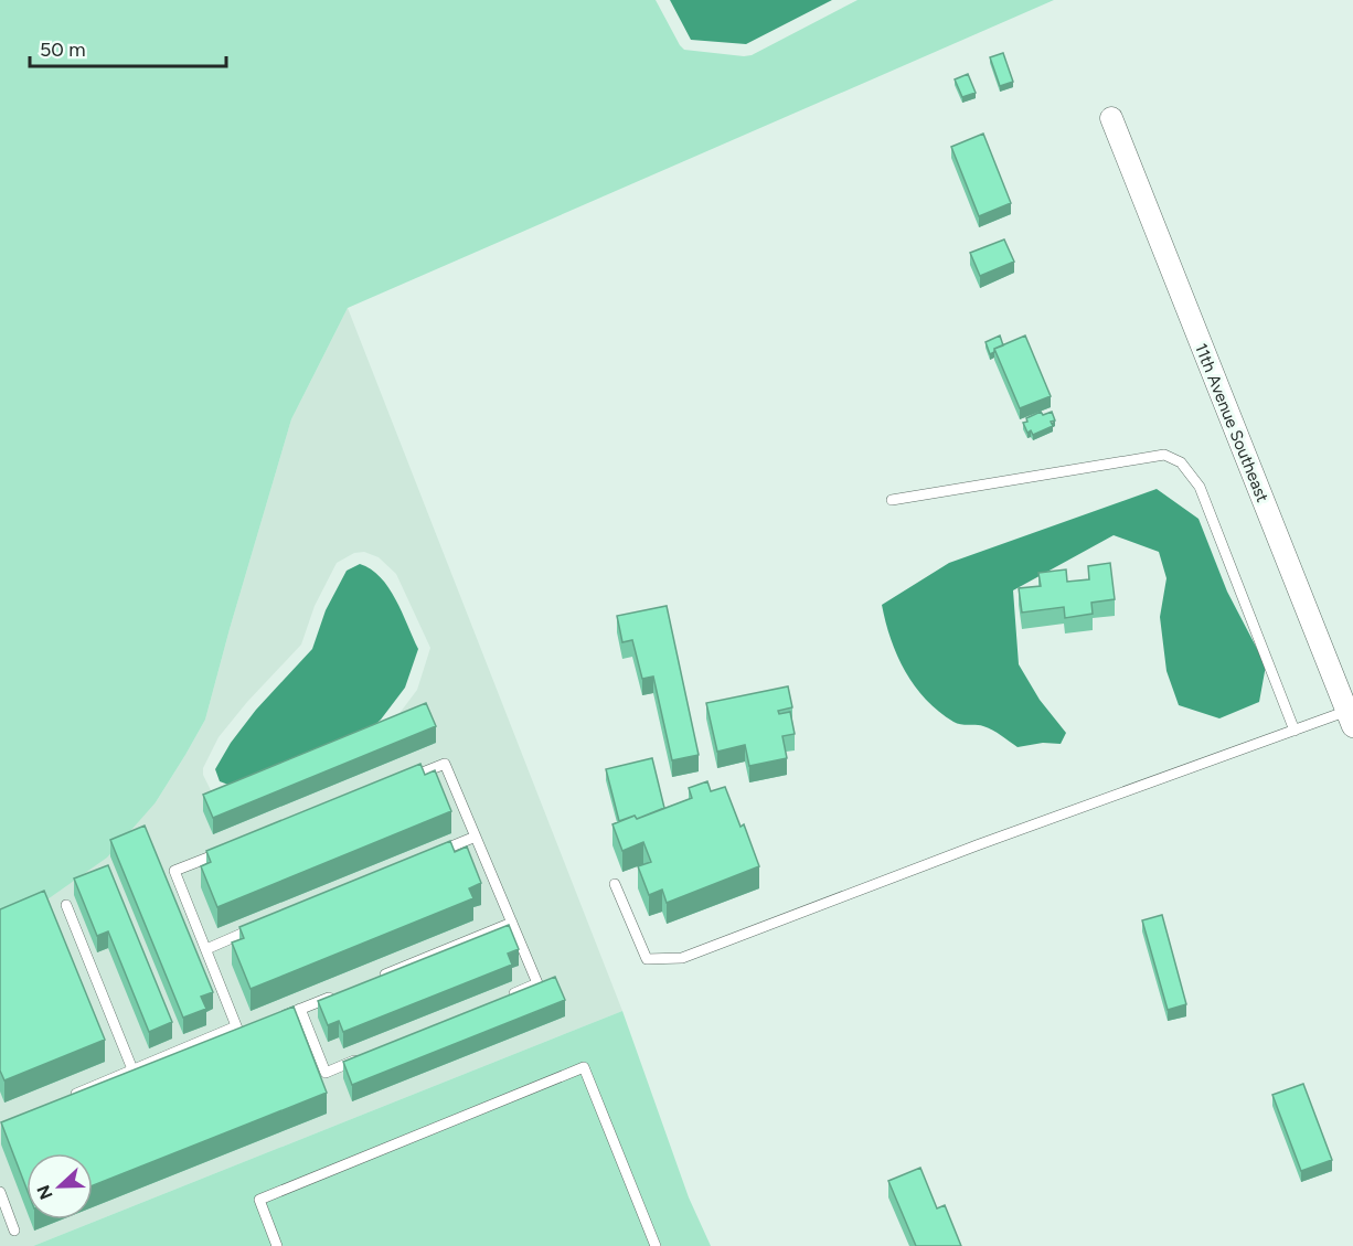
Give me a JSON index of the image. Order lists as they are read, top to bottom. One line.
{"streets":{"street":["11th Avenue Southeast"]},"scale_bar":"50 m","north":"left"}
